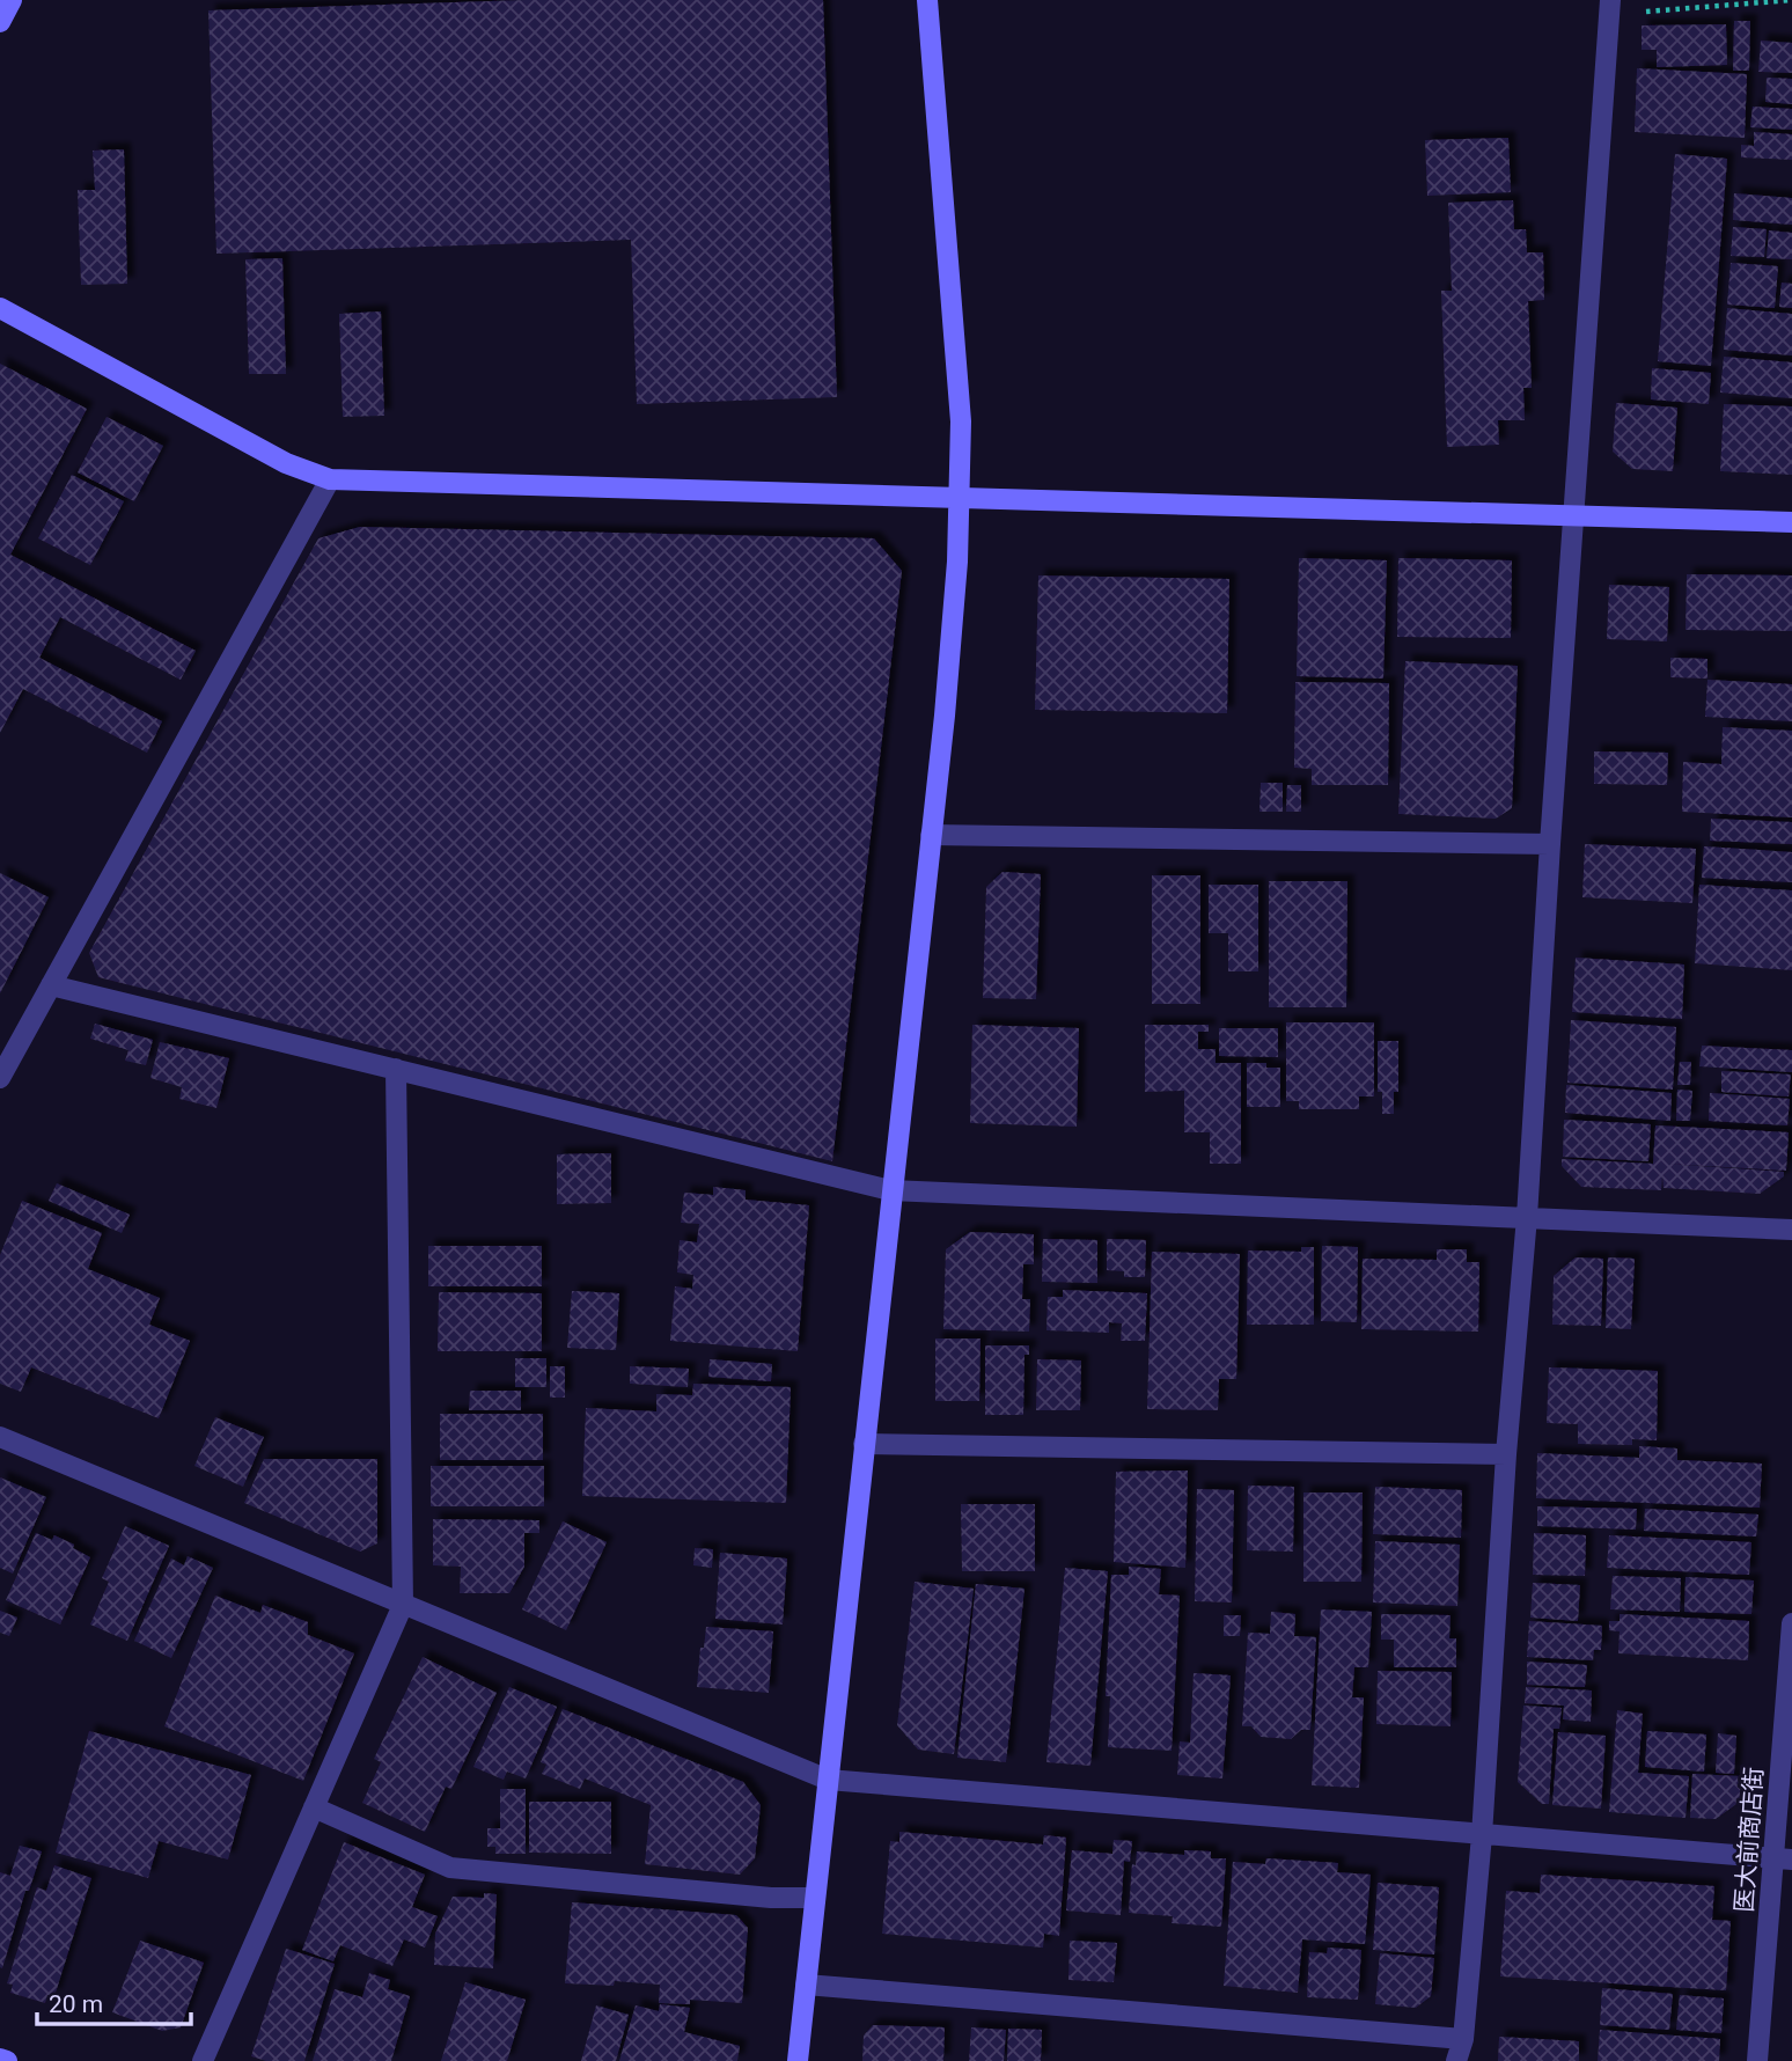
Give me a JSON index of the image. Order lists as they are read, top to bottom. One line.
{"streets":{"street":["医大前商店街"]},"scale_bar":"20 m"}
